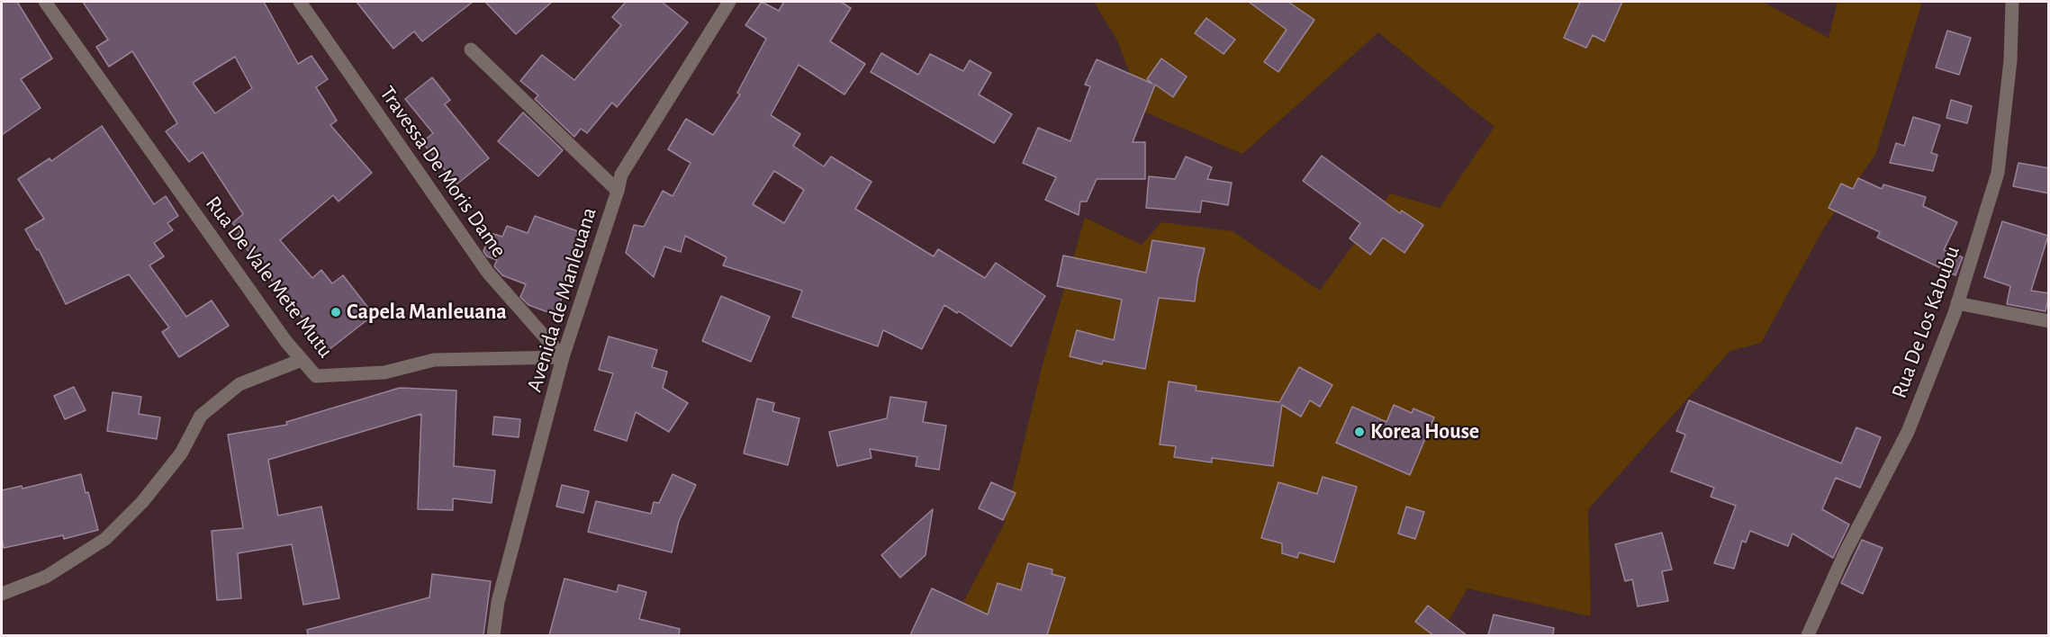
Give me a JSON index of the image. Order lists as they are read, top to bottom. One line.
{"streets":{"street":["Travessa De Moris Dame","Rua De Vale Mete Mutu","Avenida de Manleuana","Rua De Los Kabubu"]},"crossings":[["Travessa De Moris Dame","Rua De Vale Mete Mutu"],["Travessa De Moris Dame","Avenida de Manleuana"],["Rua De Vale Mete Mutu","Avenida de Manleuana"]],"places":["Capela Manleuana","Korea House"]}
